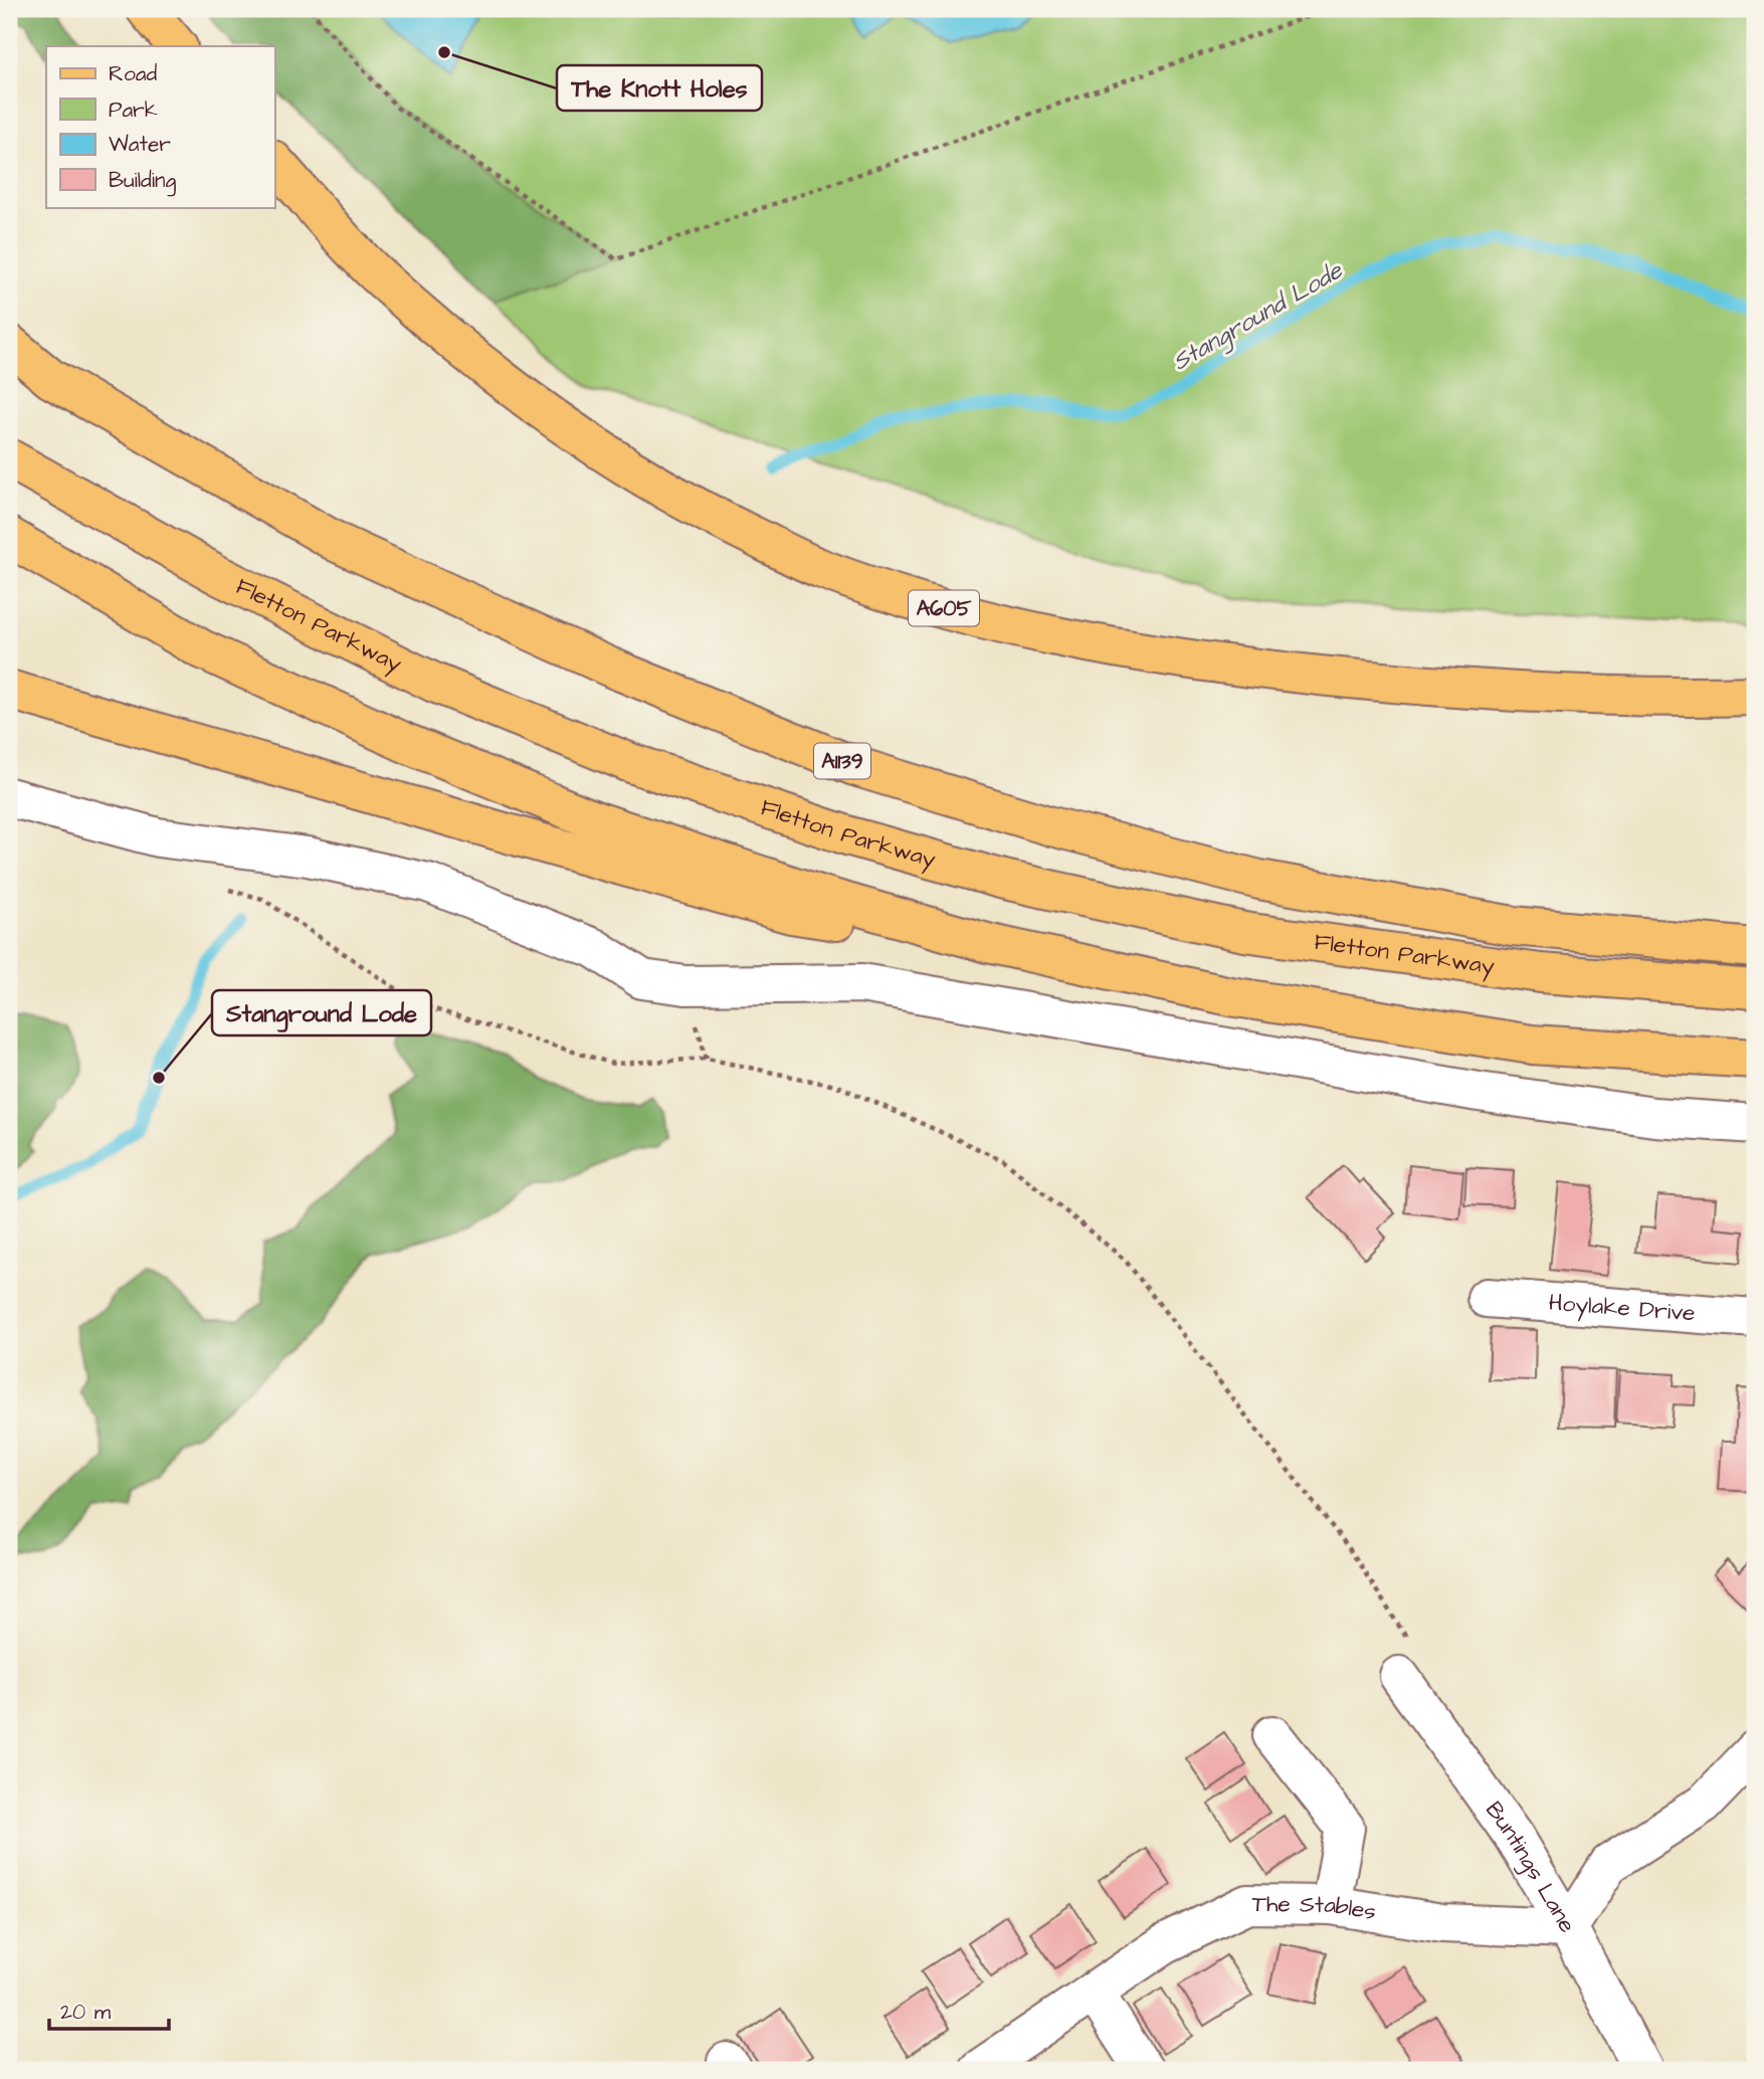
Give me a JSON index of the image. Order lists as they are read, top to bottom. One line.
{"streets":{"main road":["A605","Fletton Parkway","A1139"],"street":["Hoylake Drive","Buntings Lane","The Stables"]},"crossings":[["Buntings Lane","The Stables"]],"water":["Stanground Lode"],"places":["The Knott Holes","Stanground Lode"],"legend":["Road","Park","Water","Building"],"scale_bar":"20 m"}
